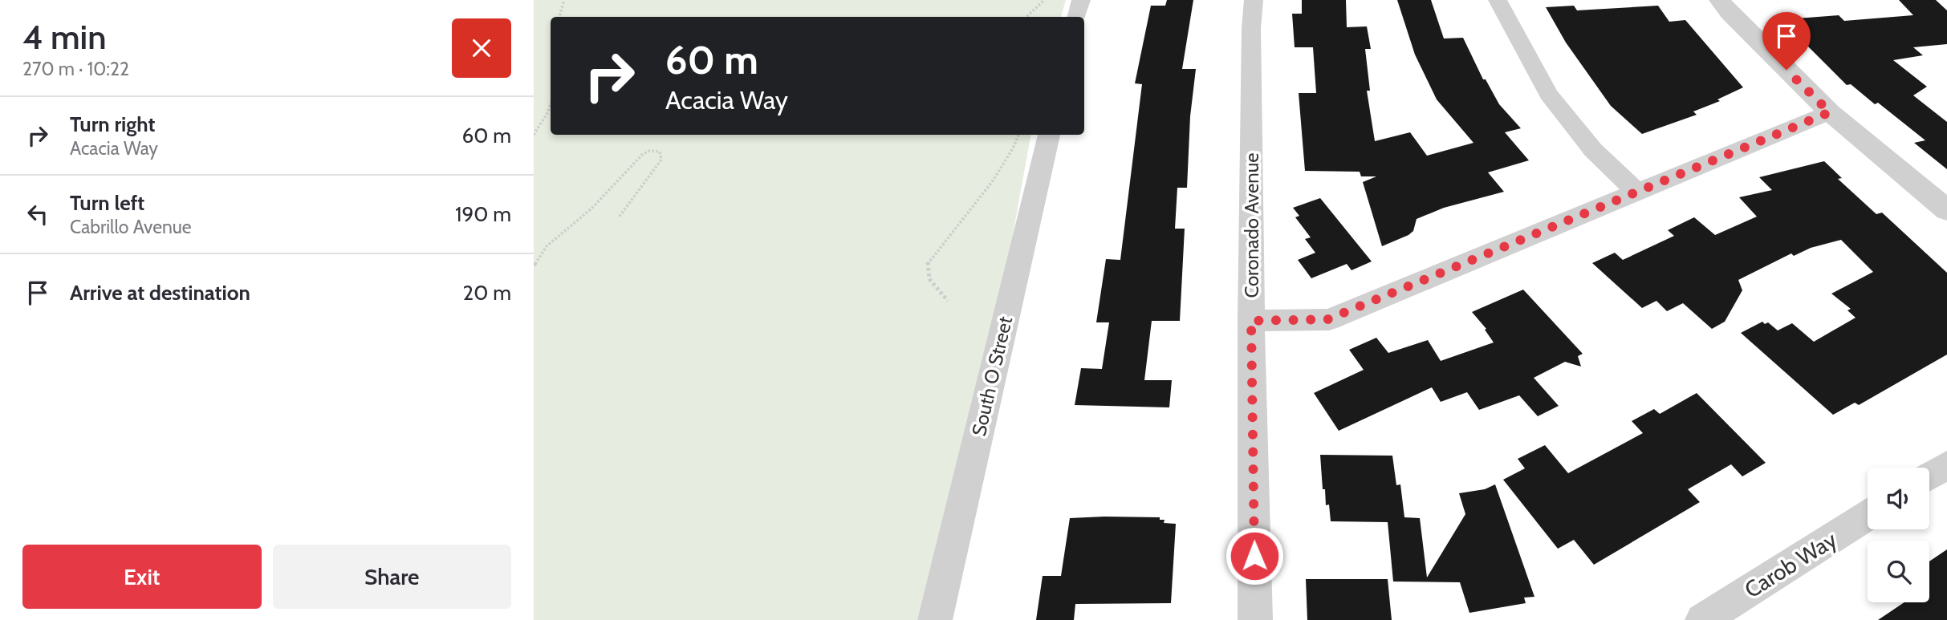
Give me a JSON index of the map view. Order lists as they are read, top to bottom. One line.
{"streets":{"street":["Coronado Avenue","South O Street","Carob Way"]},"page":{"heading":["4 min","270 m · 10:22"],"turn":["60 m","Acacia Way"],"list":[{"name":"Turn right","note":"Acacia Way","value":"60 m"},{"name":"Turn left","note":"Cabrillo Avenue","value":"190 m"},{"name":"Arrive at destination","value":"20 m"}],"buttons":["Exit","Share"]}}
